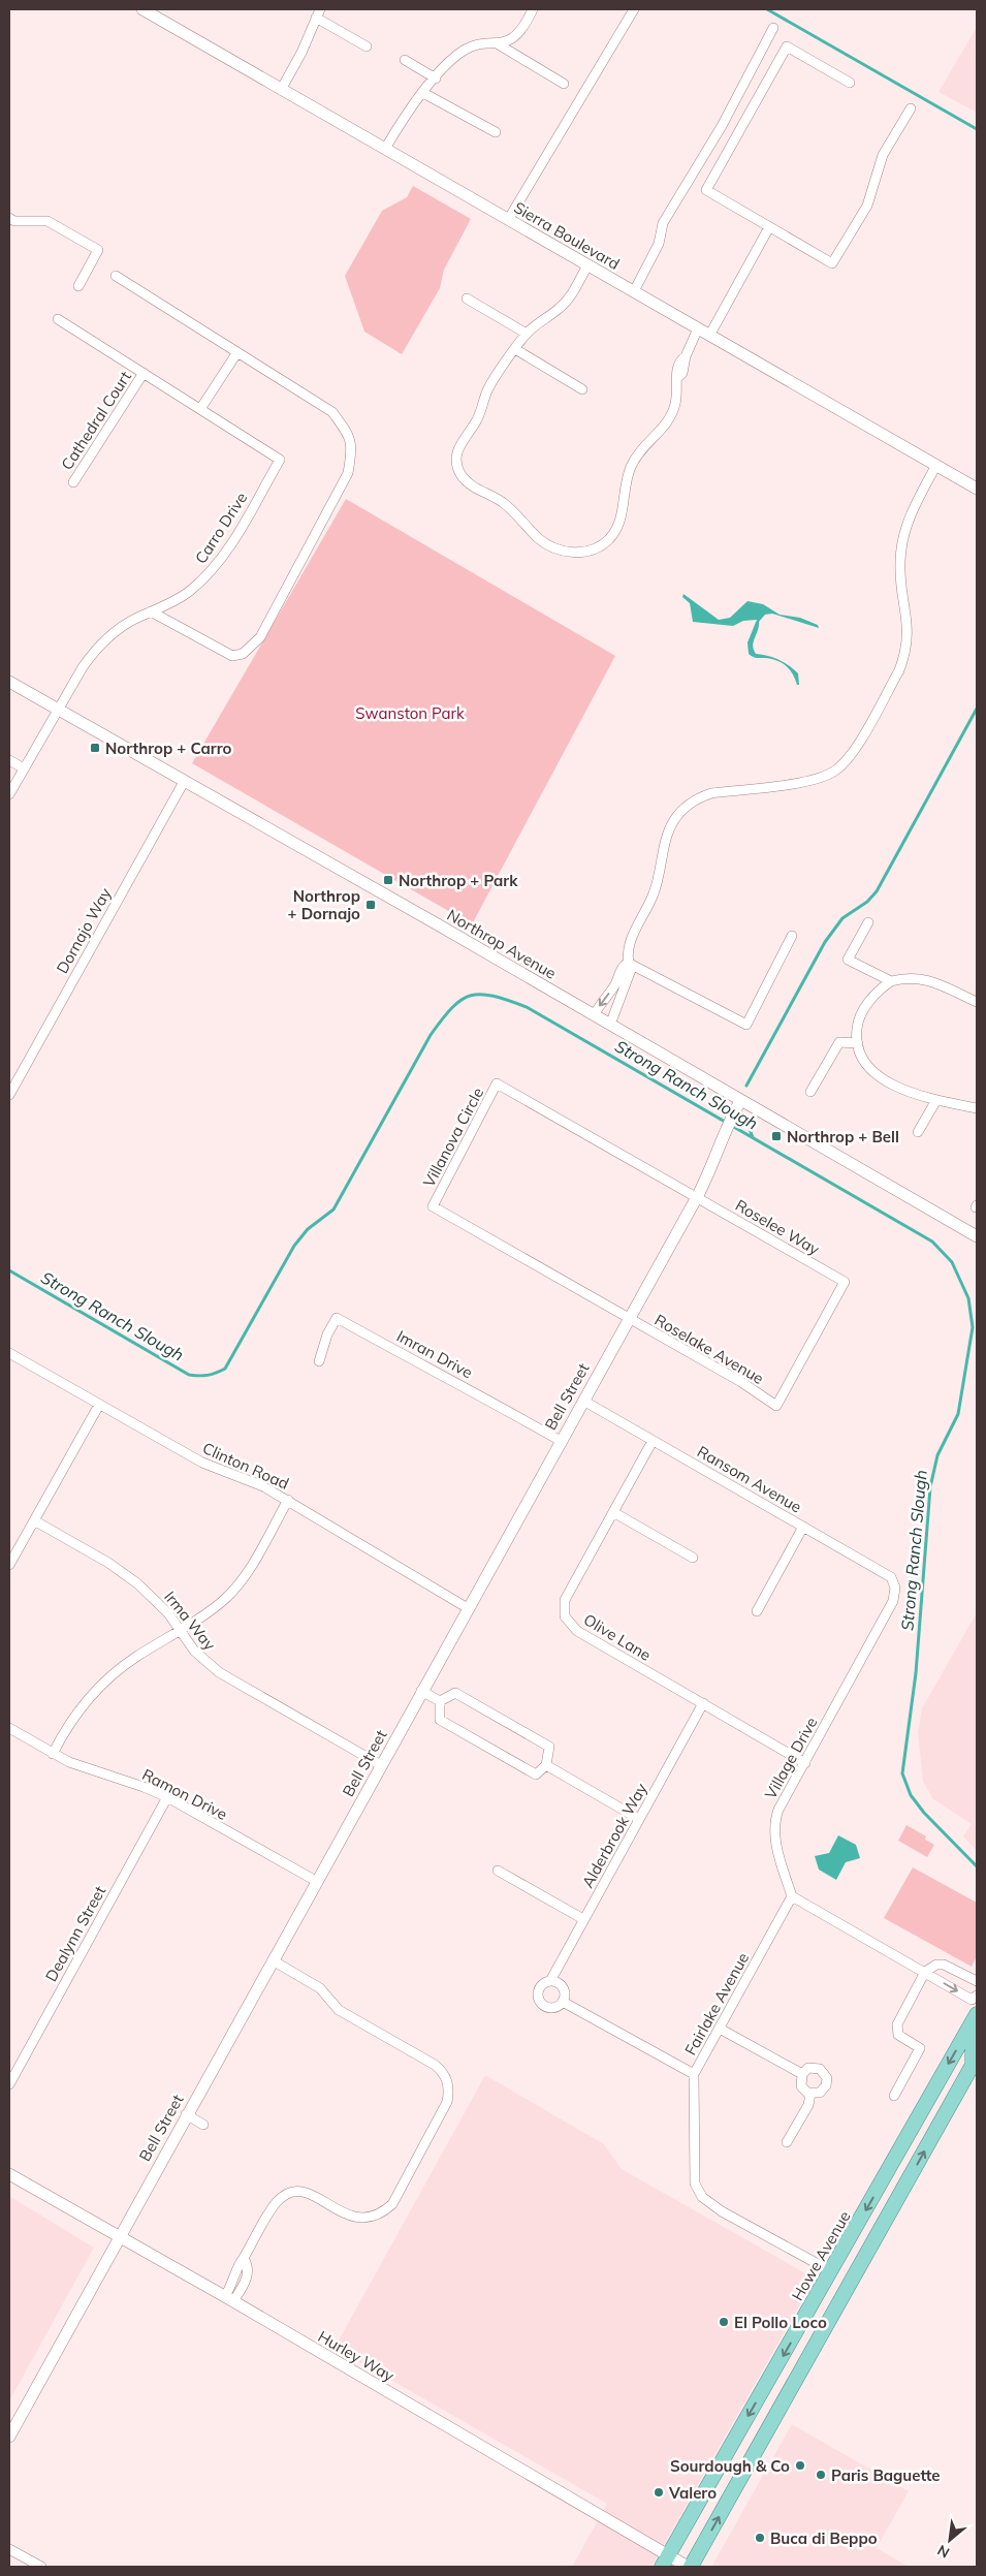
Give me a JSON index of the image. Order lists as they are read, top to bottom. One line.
{"streets":{"main road":["Howe Avenue"],"street":["Sierra Boulevard","Cathedral Court","Carro Drive","Dornajo Way","Northrop Avenue","Villanova Circle","Roselee Way","Roselake Avenue","Imran Drive","Bell Street","Clinton Road","Ransom Avenue","Irma Way","Olive Lane","Village Drive","Ramon Drive","Alderbrook Way","Dealynn Street","Fairlake Avenue","Hurley Way"]},"crossings":[["Cathedral Court","Carro Drive"],["Carro Drive","Northrop Avenue"],["Dornajo Way","Northrop Avenue"],["Northrop Avenue","Bell Street"],["Villanova Circle","Roselee Way"],["Villanova Circle","Roselake Avenue"],["Villanova Circle","Bell Street"],["Roselee Way","Roselake Avenue"],["Roselee Way","Bell Street"],["Roselake Avenue","Bell Street"],["Imran Drive","Bell Street"],["Bell Street","Clinton Road"],["Bell Street","Ransom Avenue"],["Bell Street","Irma Way"],["Bell Street","Ramon Drive"],["Bell Street","Hurley Way"],["Ransom Avenue","Olive Lane"],["Ransom Avenue","Village Drive"],["Olive Lane","Village Drive"],["Olive Lane","Alderbrook Way"],["Village Drive","Fairlake Avenue"],["Ramon Drive","Dealynn Street"],["Alderbrook Way","Fairlake Avenue"],["Fairlake Avenue","Howe Avenue"],["Howe Avenue","Hurley Way"]],"water":["Strong Ranch Slough"],"parks":["Swanston Park"],"places":{"transit":["Northrop + Carro","Northrop + Park","Northrop + Dornajo","Northrop + Bell"],"other":["El Pollo Loco","Sourdough & Co","Paris Baguette","Valero","Buca di Beppo"]},"north":"bottom left"}
